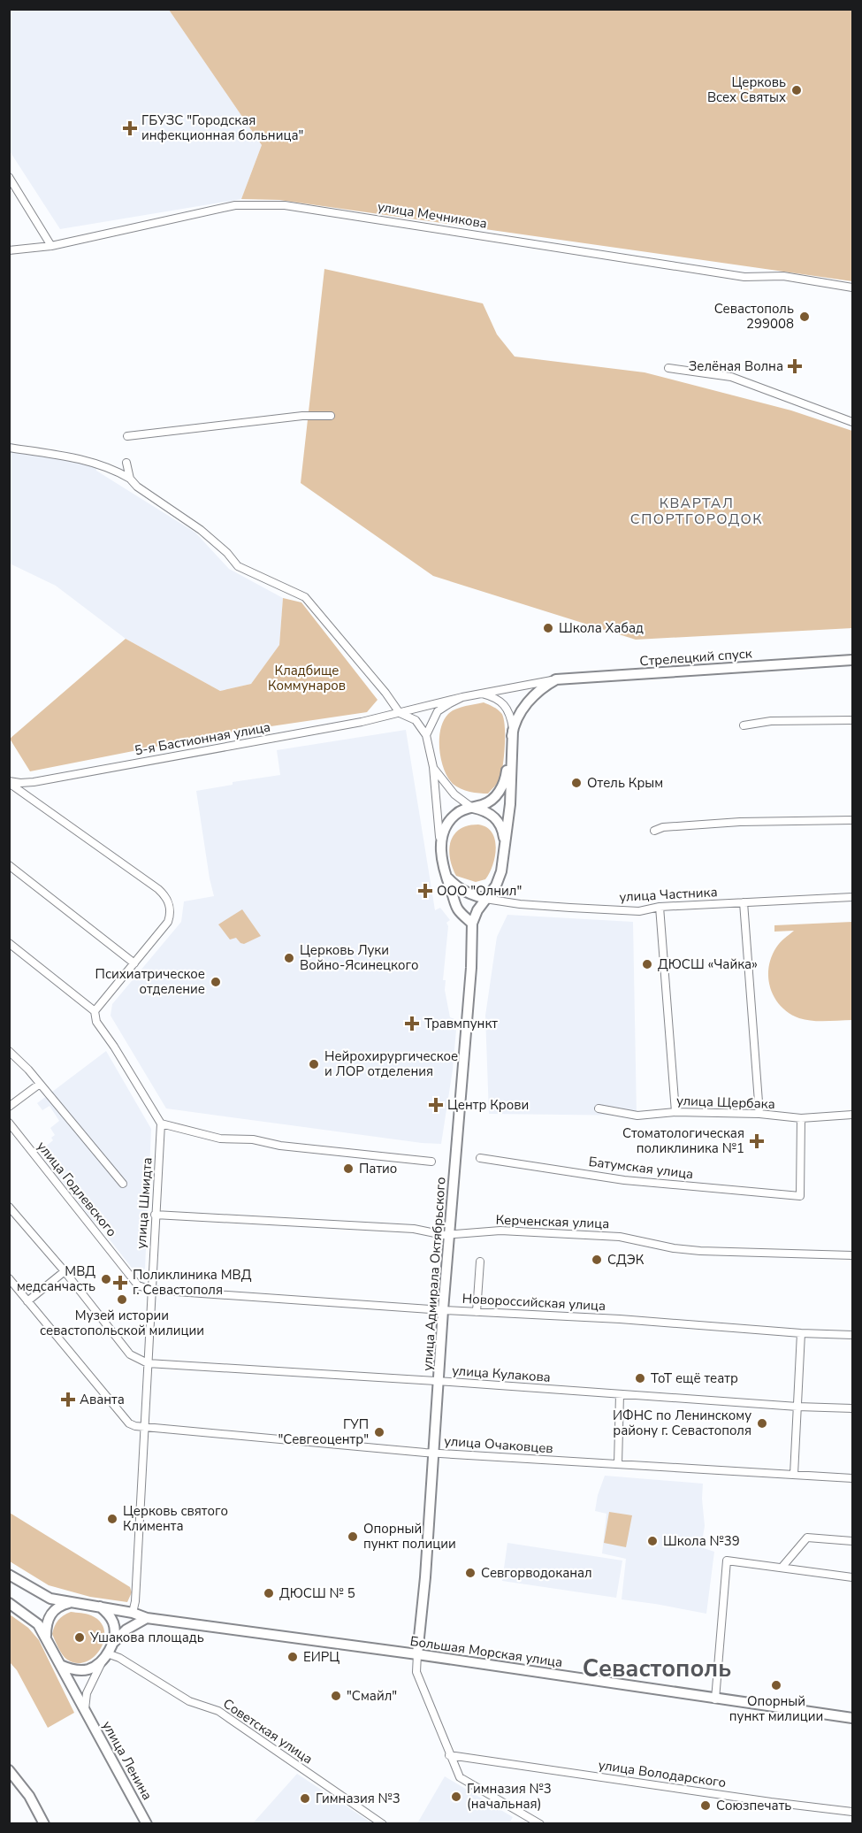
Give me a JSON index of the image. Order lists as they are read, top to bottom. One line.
{"streets":{"main road":["Стрелецкий спуск","улица Адмирала Октябрьского","Большая Морская улица","улица Ленина"],"street":["улица Мечникова","5-я Бастионная улица","улица Частника","улица Щербака","Батумская улица","улица Годлевского","улица Шмидта","Керченская улица","Новороссийская улица","улица Кулакова","улица Очаковцев","Советская улица","улица Володарского"]},"crossings":[["Стрелецкий спуск","5-я Бастионная улица"],["улица Частника","улица Адмирала Октябрьского"],["улица Щербака","Батумская улица"],["улица Годлевского","улица Шмидта"],["улица Годлевского","Новороссийская улица"],["улица Шмидта","Керченская улица"],["улица Шмидта","Новороссийская улица"],["улица Шмидта","улица Кулакова"],["улица Шмидта","улица Очаковцев"],["Керченская улица","улица Адмирала Октябрьского"],["улица Адмирала Октябрьского","Новороссийская улица"],["улица Адмирала Октябрьского","улица Кулакова"],["улица Адмирала Октябрьского","улица Очаковцев"],["улица Адмирала Октябрьского","Большая Морская улица"]],"districts":["КВАРТАЛ СПОРТГОРОДОК","Севастополь"],"parks":["Кладбище Коммунаров"],"places":{"other":["Церковь Всех Святых","Севастополь 299008","Школа Хабад","Отель Крым","Церковь Луки Войно-Ясинецкого","ДЮСШ «Чайка»","Психиатрическое отделение","Нейрохирургическое и ЛОР отделения","Патио","СДЭК","МВД медсанчасть","Музей истории севастопольской милиции","ТоТ ещё театр","ИФНС по Ленинскому району г. Севастополя","ГУП \"Севгеоцентр\"","Церковь святого Климента","Опорный пункт полиции","Школа №39","Севгорводоканал","ДЮСШ № 5","Ушакова площадь","ЕИРЦ","Опорный пункт милиции","\"Смайл\"","Гимназия №3 (начальная)","Гимназия №3","Союзпечать"],"health":["ГБУЗС \"Городская инфекционная больница\"","Зелёная Волна","ООО \"Олнил\"","Травмпункт","Центр Крови","Стоматологическая поликлиника №1","Поликлиника МВД г. Севастополя","Аванта"]}}
